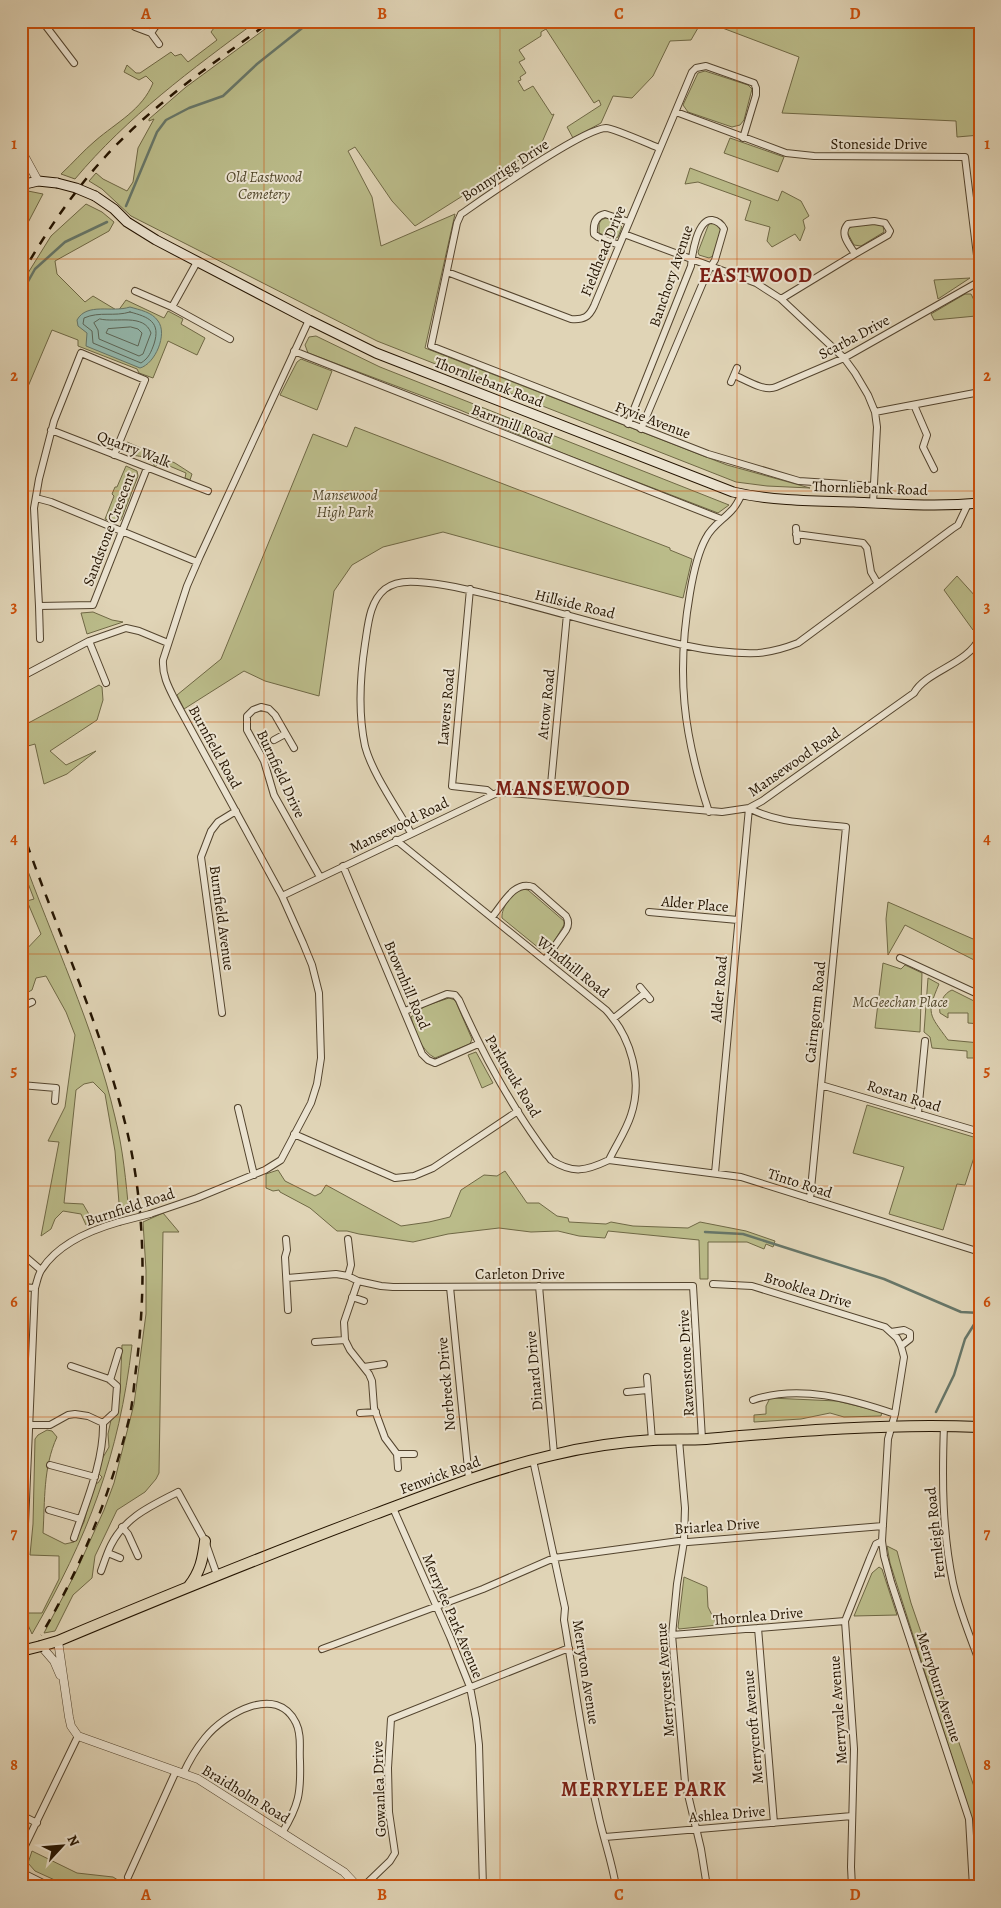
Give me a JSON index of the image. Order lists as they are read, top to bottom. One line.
{"streets":{"main road":["Thornliebank Road","Fenwick Road"],"street":["Stoneside Drive","Bonnyrigg Drive","Fieldhead Drive","Banchory Avenue","Scarba Drive","Fyvie Avenue","Barrmill Road","Quarry Walk","Sandstone Crescent","Hillside Road","Attow Road","Lawers Road","Burnfield Road","Mansewood Road","Burnfield Drive","Alder Place","Burnfield Avenue","Windhill Road","Brownhill Road","Alder Road","Cairngorm Road","Parkneuk Road","Rostan Road","Tinto Road","Carleton Drive","Brooklea Drive","Ravenstone Drive","Dinard Drive","Norbreck Drive","Briarlea Drive","Fernleigh Road","Merrylee Park Avenue","Thornlea Drive","Merryton Avenue","Merrycrest Avenue","Merryburn Avenue","Merryvale Avenue","Merrycroft Avenue","Gowanlea Drive","Braidholm Road","Ashlea Drive"]},"crossings":[["Stoneside Drive","Fieldhead Drive"],["Stoneside Drive","Scarba Drive"],["Bonnyrigg Drive","Fieldhead Drive"],["Bonnyrigg Drive","Fyvie Avenue"],["Banchory Avenue","Fyvie Avenue"],["Thornliebank Road","Hillside Road"],["Thornliebank Road","Burnfield Road"],["Barrmill Road","Burnfield Road"],["Quarry Walk","Sandstone Crescent"],["Hillside Road","Attow Road"],["Hillside Road","Lawers Road"],["Hillside Road","Mansewood Road"],["Attow Road","Mansewood Road"],["Lawers Road","Mansewood Road"],["Burnfield Road","Mansewood Road"],["Burnfield Road","Burnfield Avenue"],["Mansewood Road","Burnfield Drive"],["Mansewood Road","Windhill Road"],["Mansewood Road","Brownhill Road"],["Mansewood Road","Alder Road"],["Mansewood Road","Cairngorm Road"],["Alder Place","Alder Road"],["Windhill Road","Parkneuk Road"],["Windhill Road","Tinto Road"],["Brownhill Road","Parkneuk Road"],["Alder Road","Cairngorm Road"],["Alder Road","Tinto Road"],["Cairngorm Road","Rostan Road"],["Cairngorm Road","Tinto Road"],["Parkneuk Road","Tinto Road"],["Carleton Drive","Ravenstone Drive"],["Carleton Drive","Dinard Drive"],["Carleton Drive","Norbreck Drive"],["Brooklea Drive","Fenwick Road"],["Brooklea Drive","Briarlea Drive"],["Brooklea Drive","Merryburn Avenue"],["Ravenstone Drive","Fenwick Road"],["Dinard Drive","Fenwick Road"],["Norbreck Drive","Fenwick Road"],["Fenwick Road","Fernleigh Road"],["Fenwick Road","Merrylee Park Avenue"],["Fenwick Road","Merryton Avenue"],["Fenwick Road","Merrycrest Avenue"],["Briarlea Drive","Merrylee Park Avenue"],["Briarlea Drive","Merryton Avenue"],["Briarlea Drive","Merrycrest Avenue"],["Briarlea Drive","Merryburn Avenue"],["Merrylee Park Avenue","Gowanlea Drive"],["Thornlea Drive","Merrycrest Avenue"],["Thornlea Drive","Merryvale Avenue"],["Thornlea Drive","Merrycroft Avenue"],["Merryton Avenue","Gowanlea Drive"],["Merryton Avenue","Ashlea Drive"],["Merrycrest Avenue","Ashlea Drive"],["Merryburn Avenue","Merryvale Avenue"],["Merryvale Avenue","Ashlea Drive"],["Merrycroft Avenue","Ashlea Drive"]],"districts":["EASTWOOD","MANSEWOOD","MERRYLEE PARK"],"parks":["Old Eastwood Cemetery","Mansewood High Park","McGeechan Place"],"north":"top right","grid":{"columns":["A","B","C","D"],"rows":["1","2","3","4","5","6","7","8"]}}
